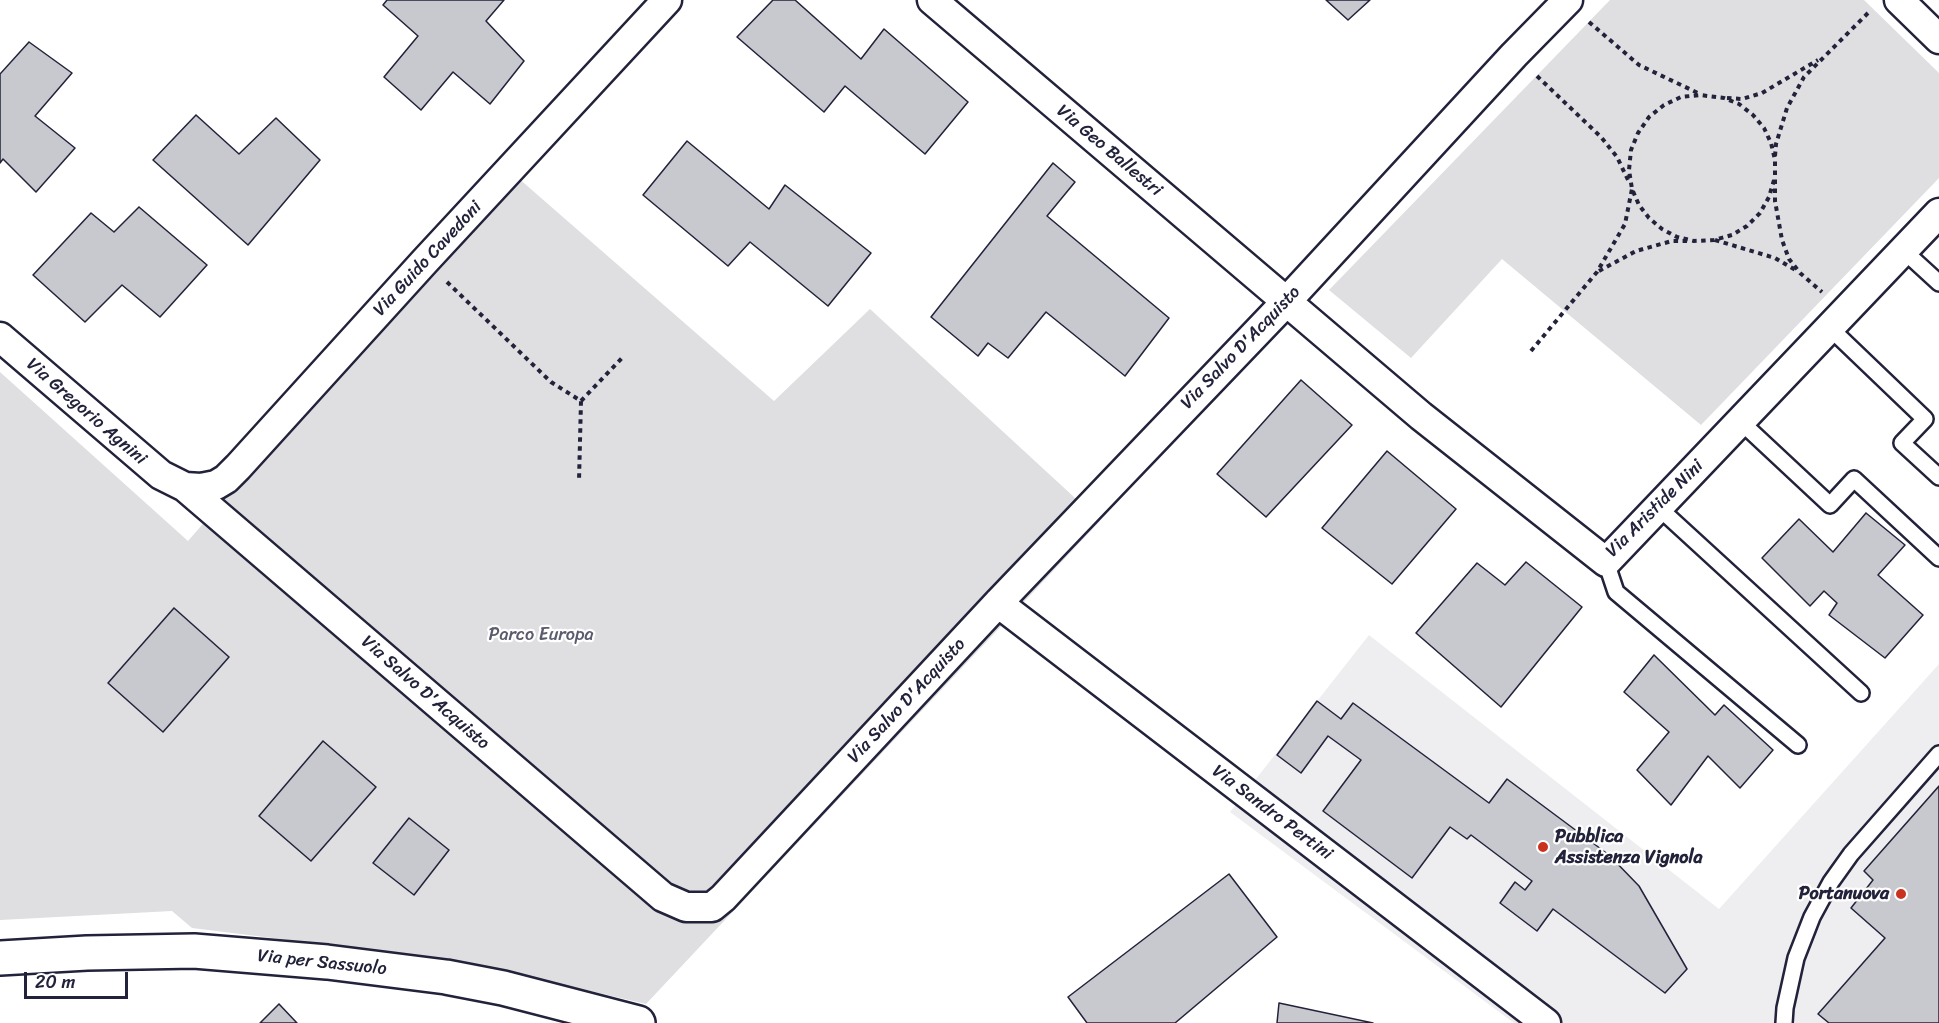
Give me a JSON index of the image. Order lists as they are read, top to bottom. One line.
{"streets":{"main road":["Via per Sassuolo"],"street":["Via Geo Ballestri","Via Guido Cavedoni","Via Salvo D'Acquisto","Via Gregorio Agnini","Via Aristide Nini","Via Sandro Pertini"]},"crossings":[["Via Geo Ballestri","Via Salvo D'Acquisto"],["Via Geo Ballestri","Via Aristide Nini"],["Via Guido Cavedoni","Via Salvo D'Acquisto"],["Via Guido Cavedoni","Via Gregorio Agnini"],["Via Salvo D'Acquisto","Via Gregorio Agnini"],["Via Salvo D'Acquisto","Via Aristide Nini"],["Via Salvo D'Acquisto","Via Sandro Pertini"]],"parks":["Parco Europa"],"places":["Pubblica Assistenza Vignola","Portanuova"],"scale_bar":"20 m"}
